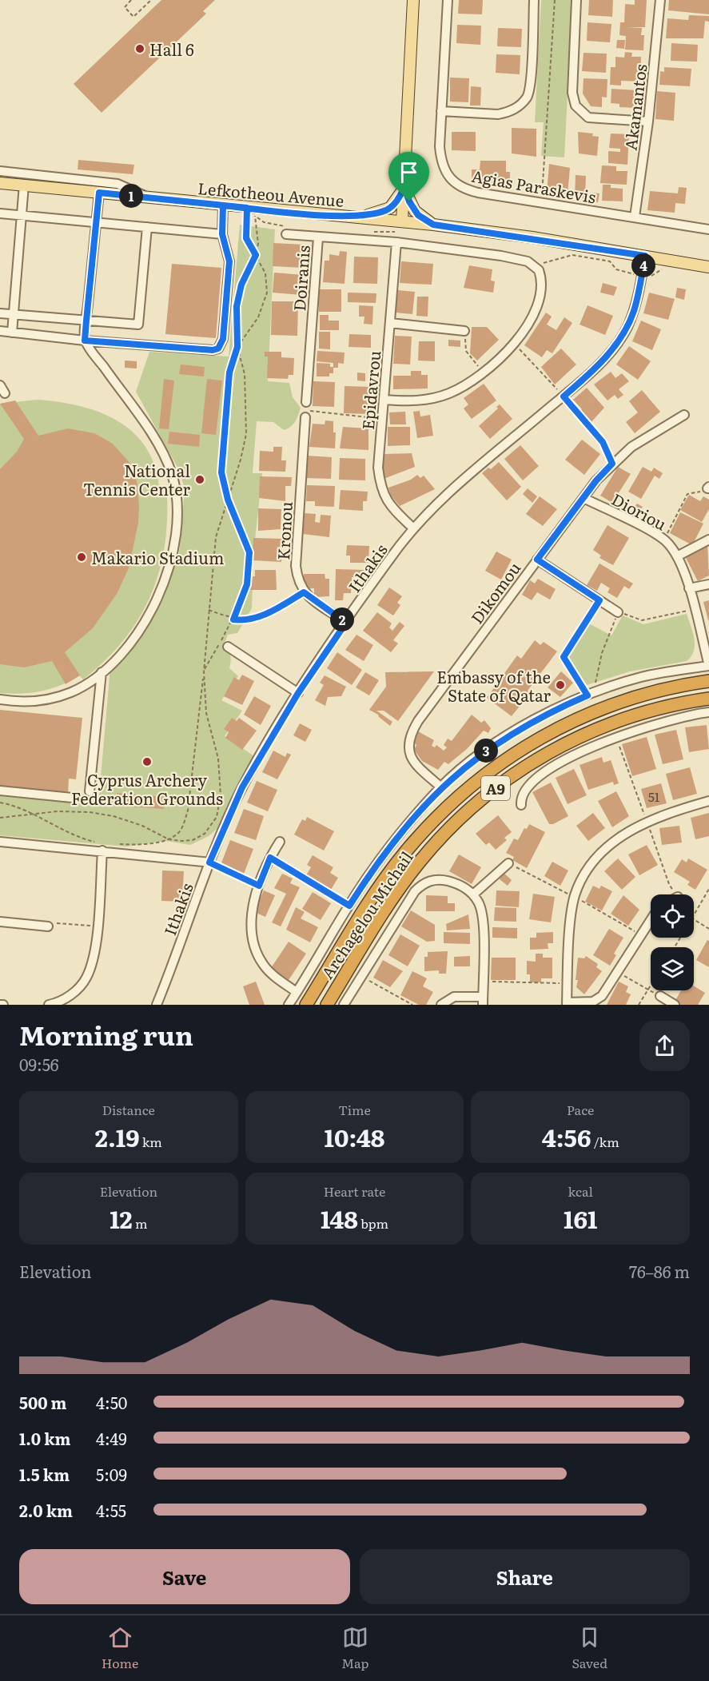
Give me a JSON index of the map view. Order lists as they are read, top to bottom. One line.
{"streets":{"highway":["A9","Archagelou Michail"],"main road":["Lefkotheou Avenue"],"street":["Akamantos","Agias Paraskevis","Doiranis","Epidavrou","Dioriou","Kronou","Ithakis","Dikomou"]},"crossings":[["Akamantos","Agias Paraskevis"],["Lefkotheou Avenue","Ithakis"],["Doiranis","Epidavrou"],["Doiranis","Kronou"],["Epidavrou","Ithakis"],["Dioriou","Dikomou"]],"places":["Hall 6","National Tennis Center","Makario Stadium","Embassy of the State of Qatar","Cyprus Archery Federation Grounds"],"house_numbers":["51"],"page":{"pins":["1","4","2","3"],"heading":["Morning run","09:56"],"stats":[["Distance","2.19 km"],["Time","10:48"],["Pace","4:56 /km"],["Elevation","12 m"],["Heart rate","148 bpm"],["kcal","161"]],"chart":["Elevation","76–86 m"],"list":[{"name":"500 m","note":"4:50"},{"name":"1.0 km","note":"4:49"},{"name":"1.5 km","note":"5:09"},{"name":"2.0 km","note":"4:55"}],"buttons":["Save","Share"],"tabs":["Home","Map","Saved"]}}
